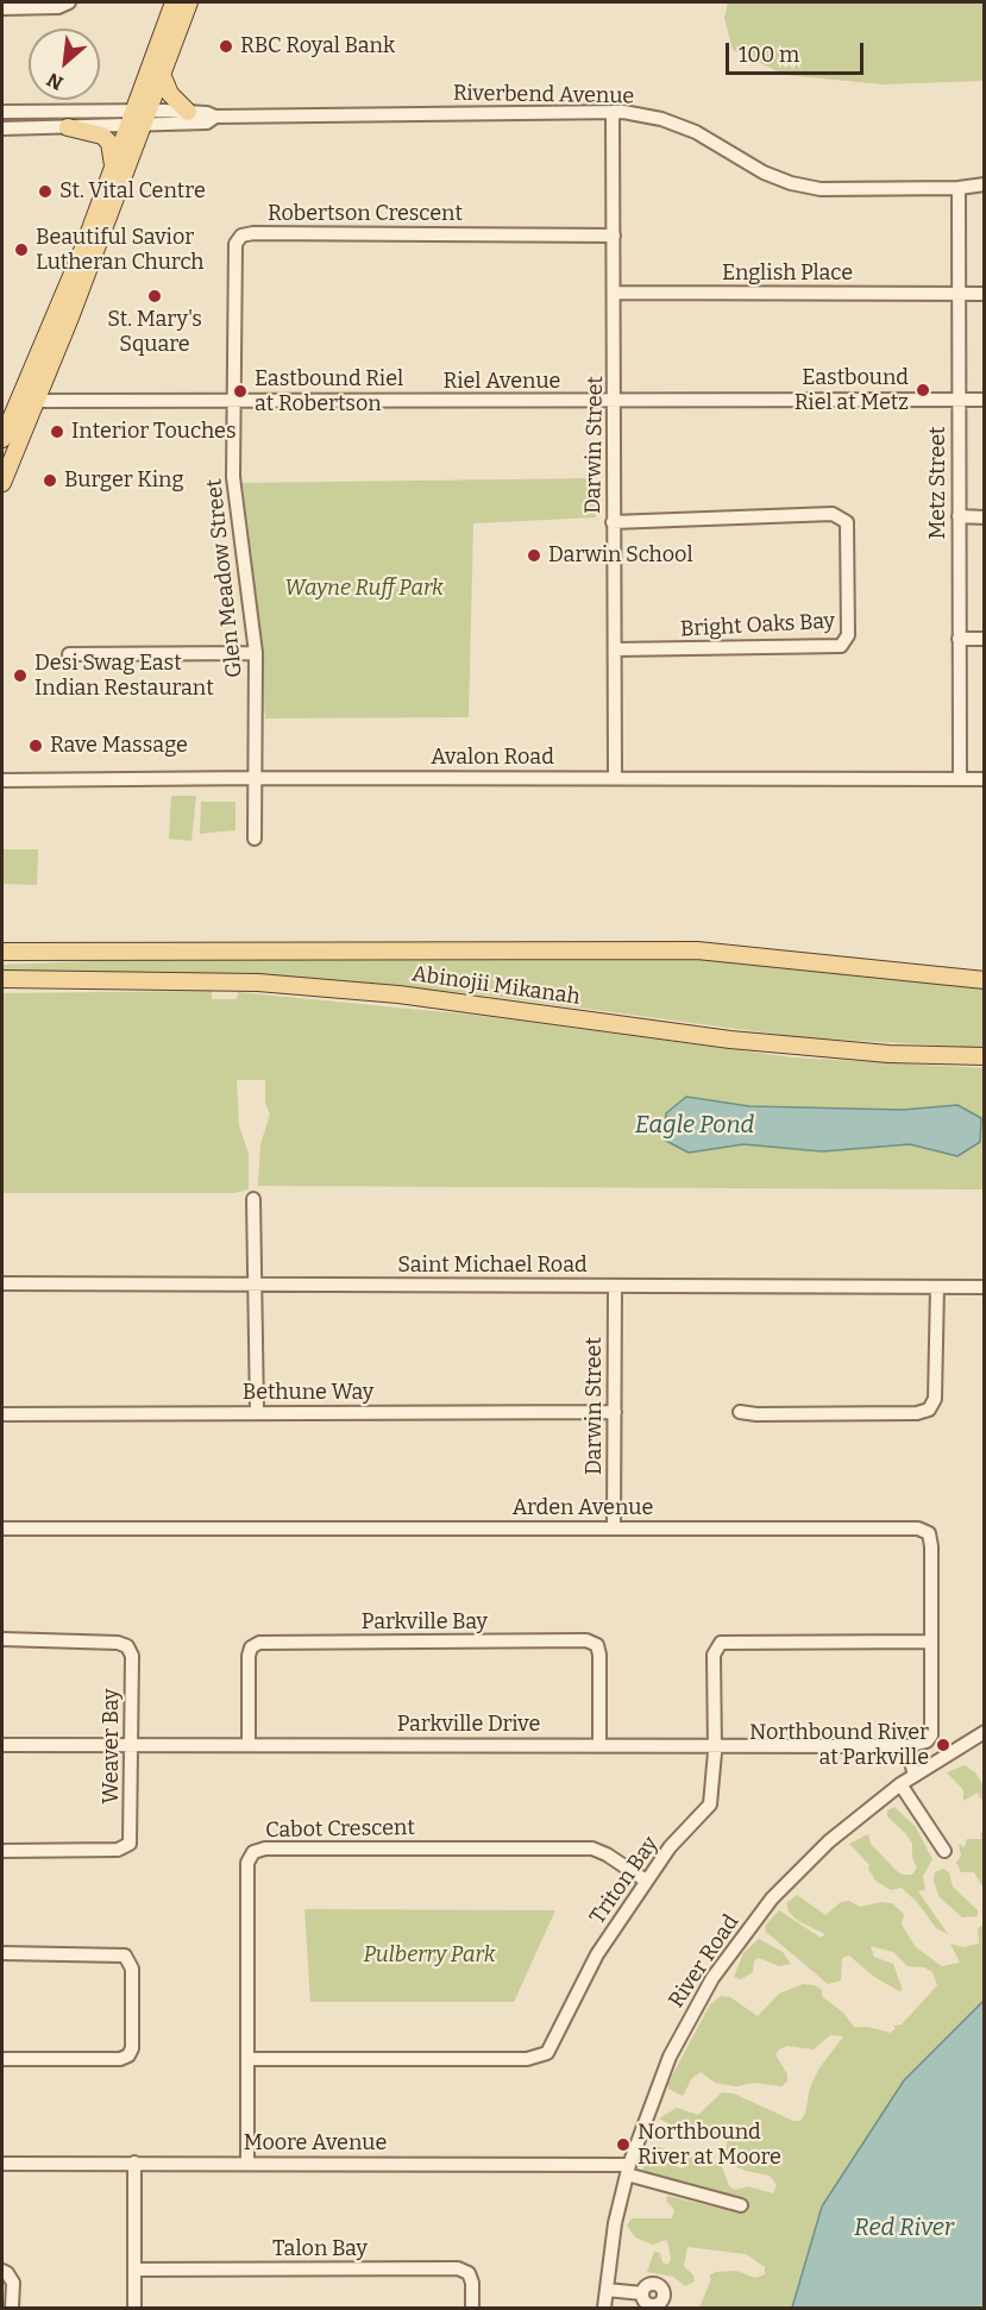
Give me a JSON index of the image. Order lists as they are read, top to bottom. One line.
{"streets":{"main road":["Abinojii Mikanah"],"street":["Riverbend Avenue","Robertson Crescent","English Place","Riel Avenue","Darwin Street","Metz Street","Glen Meadow Street","Bright Oaks Bay","Avalon Road","Saint Michael Road","Bethune Way","Arden Avenue","Parkville Bay","Parkville Drive","Weaver Bay","Cabot Crescent","Triton Bay","River Road","Moore Avenue","Talon Bay"]},"crossings":[["Riverbend Avenue","Darwin Street"],["Riverbend Avenue","Metz Street"],["Robertson Crescent","Riel Avenue"],["Robertson Crescent","Darwin Street"],["Robertson Crescent","Glen Meadow Street"],["English Place","Darwin Street"],["English Place","Metz Street"],["Riel Avenue","Darwin Street"],["Riel Avenue","Metz Street"],["Riel Avenue","Glen Meadow Street"],["Darwin Street","Bright Oaks Bay"],["Darwin Street","Avalon Road"],["Darwin Street","Saint Michael Road"],["Darwin Street","Bethune Way"],["Darwin Street","Arden Avenue"],["Metz Street","Avalon Road"],["Glen Meadow Street","Avalon Road"],["Arden Avenue","Parkville Drive"],["Arden Avenue","Triton Bay"],["Parkville Bay","Parkville Drive"],["Parkville Drive","Weaver Bay"],["Parkville Drive","Triton Bay"],["Cabot Crescent","Triton Bay"],["Cabot Crescent","Moore Avenue"],["River Road","Moore Avenue"]],"water":["Eagle Pond","Red River"],"parks":["Wayne Ruff Park","Pulberry Park"],"places":["RBC Royal Bank","St. Vital Centre","Beautiful Savior Lutheran Church","St. Mary's Square","Eastbound Riel at Metz","Eastbound Riel at Robertson","Interior Touches","Burger King","Darwin School","Desi Swag East Indian Restaurant","Rave Massage","Northbound River at Parkville","Northbound River at Moore"],"scale_bar":"100 m","north":"bottom left"}
